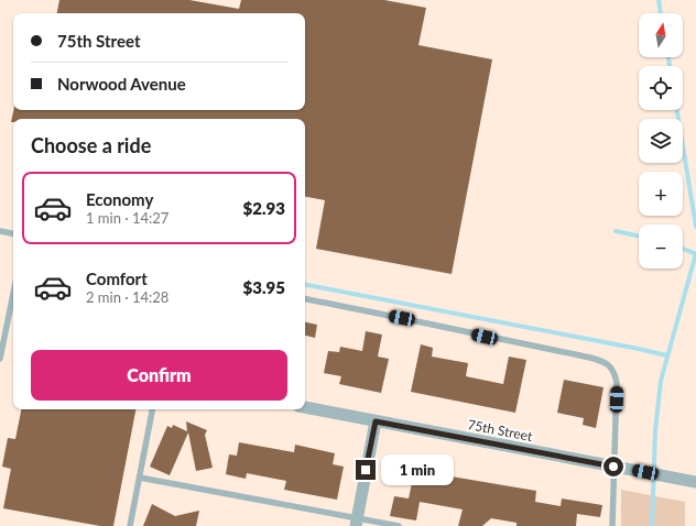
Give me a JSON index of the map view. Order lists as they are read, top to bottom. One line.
{"streets":{"street":["75th Street"]},"north":"top","page":{"map_buttons":["+","−"],"banner":["75th Street","Norwood Avenue"],"heading":"Choose a ride","list":[{"name":"Economy","note":"1 min · 14:27","value":"$2.93"},{"name":"Comfort","note":"2 min · 14:28","value":"$3.95"}],"buttons":"Confirm","bubble":"1 min"}}
